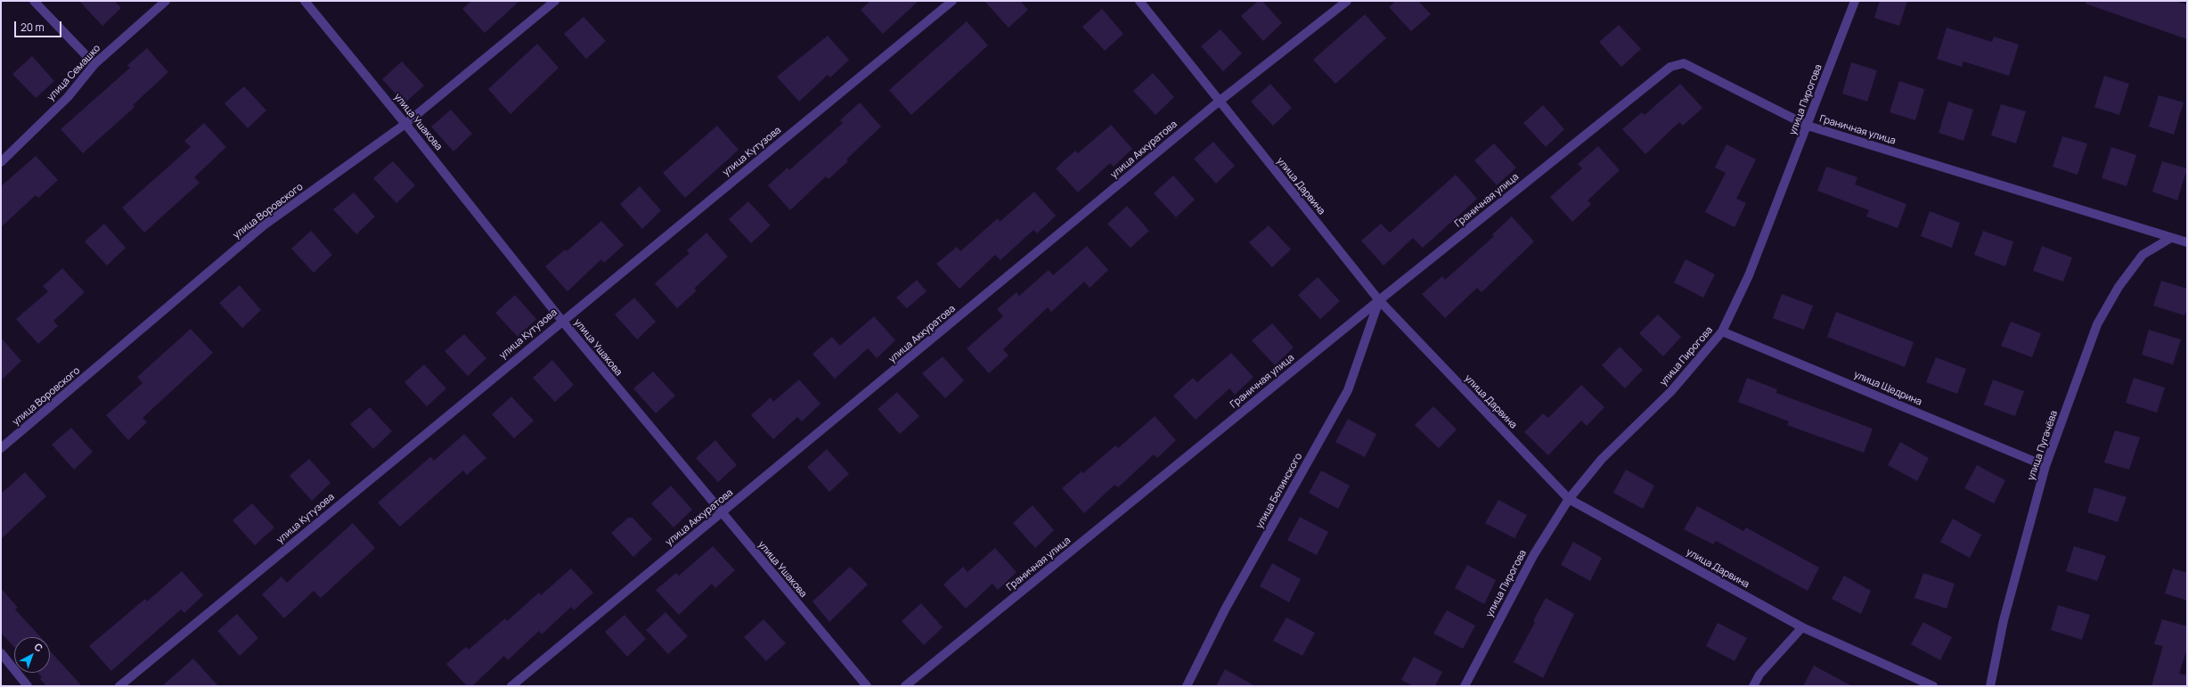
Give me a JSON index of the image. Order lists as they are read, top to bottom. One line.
{"streets":{"street":["улица Семашко","улица Пирогова","улица Ушакова","Граничная улица","улица Аккуратова","улица Кутузова","улица Дарвина","улица Воровского","улица Щедрина","улица Пугачёва","улица Белинского"]},"crossings":[["улица Пирогова","Граничная улица"],["улица Пирогова","улица Дарвина"],["улица Пирогова","улица Щедрина"],["улица Ушакова","улица Аккуратова"],["улица Ушакова","улица Кутузова"],["улица Ушакова","улица Воровского"],["Граничная улица","улица Дарвина"],["Граничная улица","улица Пугачёва"],["Граничная улица","улица Белинского"],["улица Аккуратова","улица Дарвина"],["улица Дарвина","улица Белинского"],["улица Щедрина","улица Пугачёва"]],"scale_bar":"20 m","north":"top right"}
